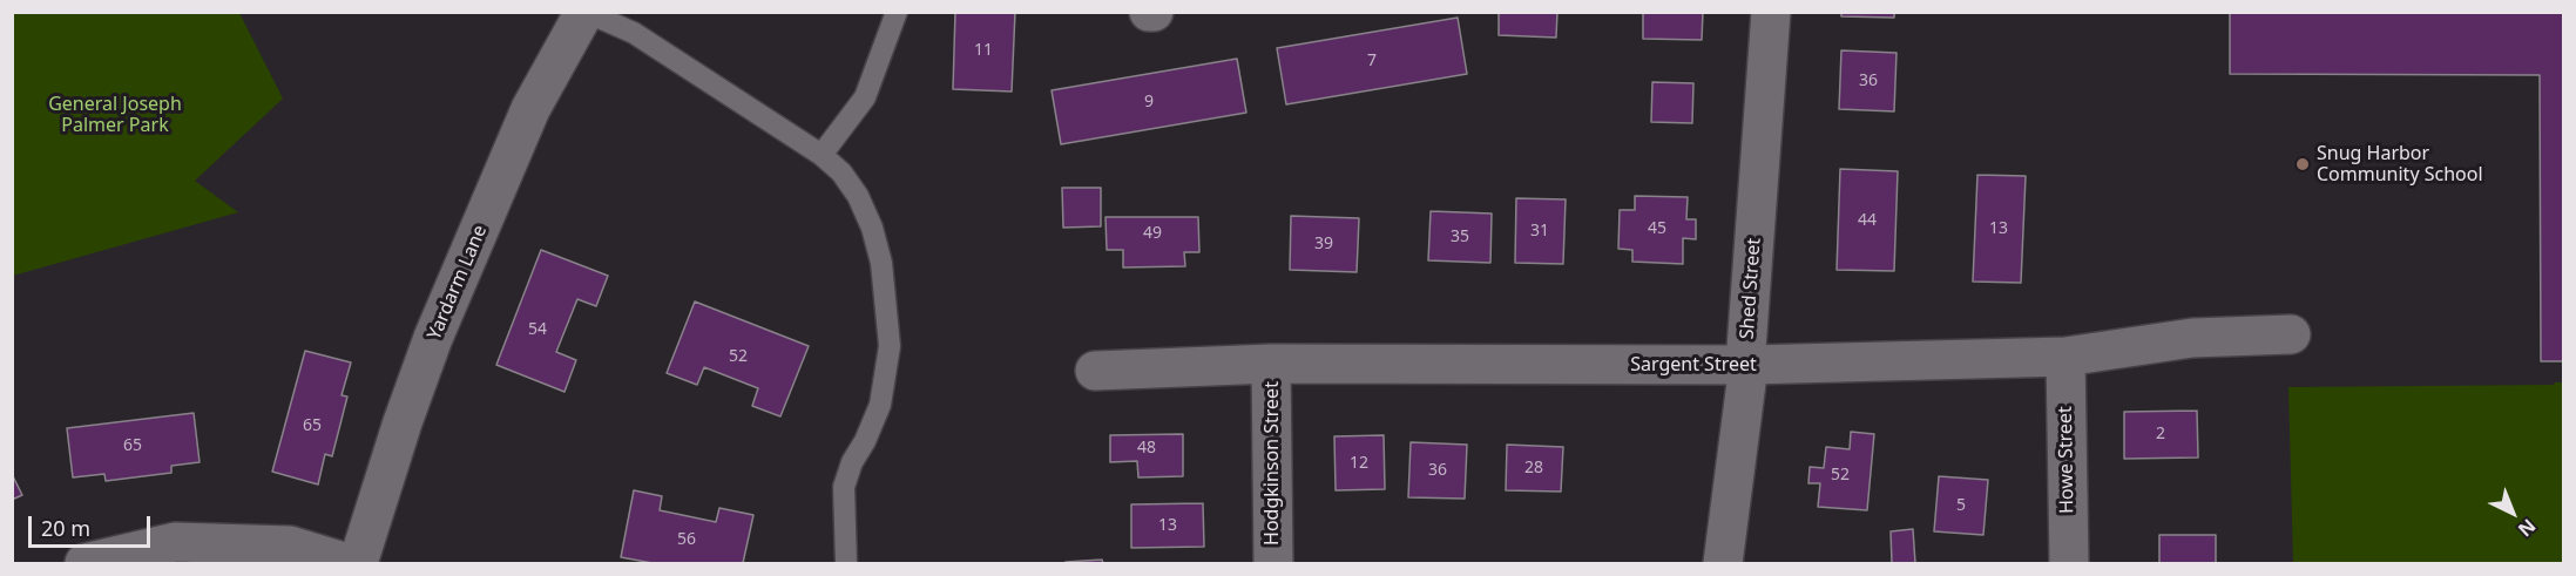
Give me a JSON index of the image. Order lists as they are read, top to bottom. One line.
{"streets":{"street":["Yardarm Lane","Shed Street","Sargent Street","Howe Street","Hodgkinson Street"]},"crossings":[["Shed Street","Sargent Street"],["Sargent Street","Howe Street"],["Sargent Street","Hodgkinson Street"]],"parks":["General Joseph Palmer Park"],"places":["Snug Harbor Community School"],"house_numbers":["11","7","36","9","44","45","13","31","49","35","39","54","52","65","2","65","48","12","28","36","52","5","13","56"],"scale_bar":"20 m","north":"bottom right"}
